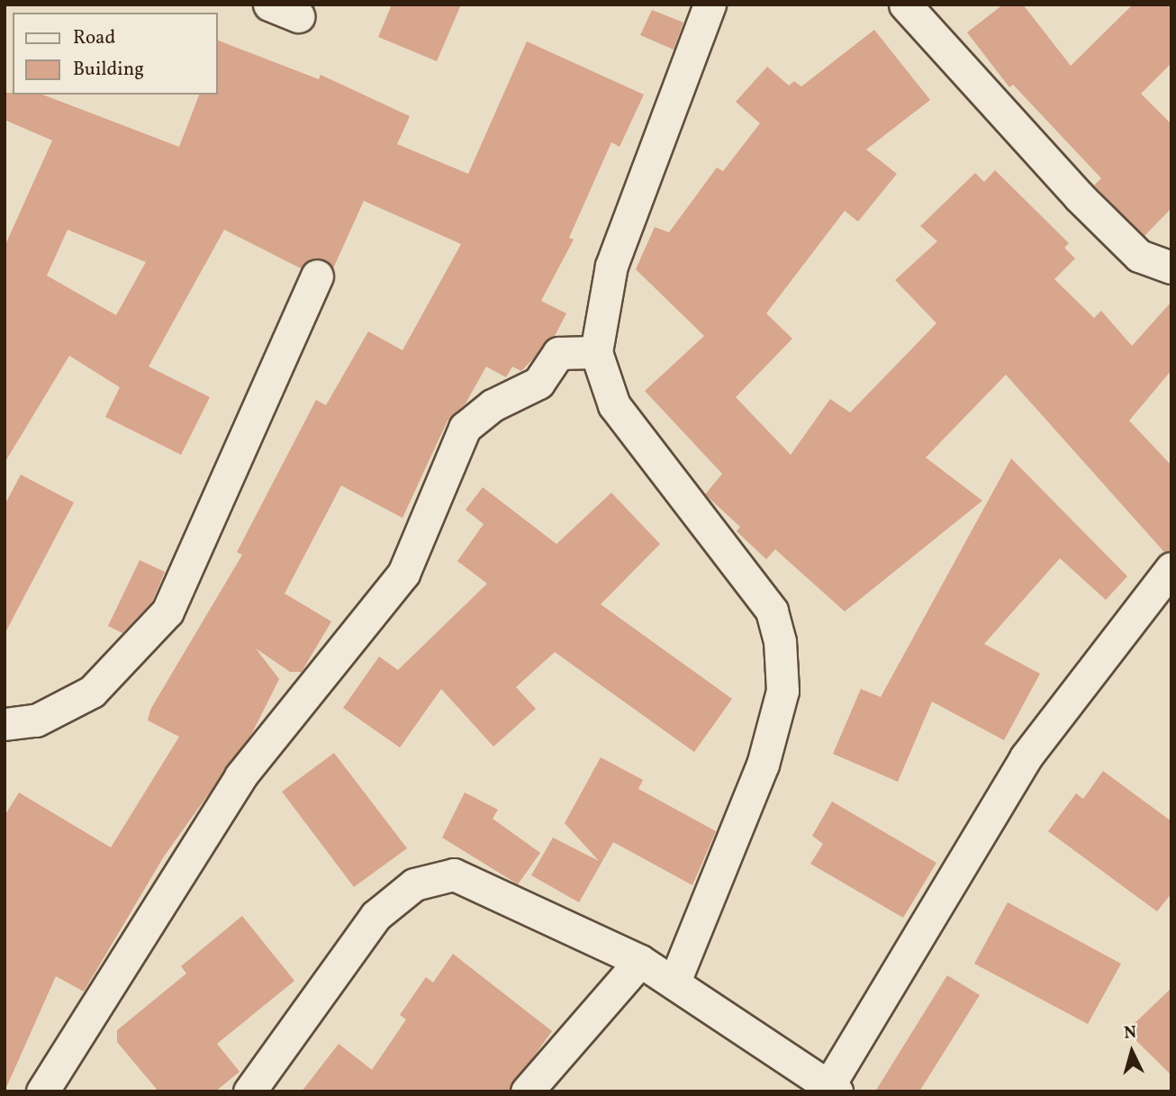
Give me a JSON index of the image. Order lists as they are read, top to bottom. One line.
{"legend":["Road","Building"],"north":"top"}
